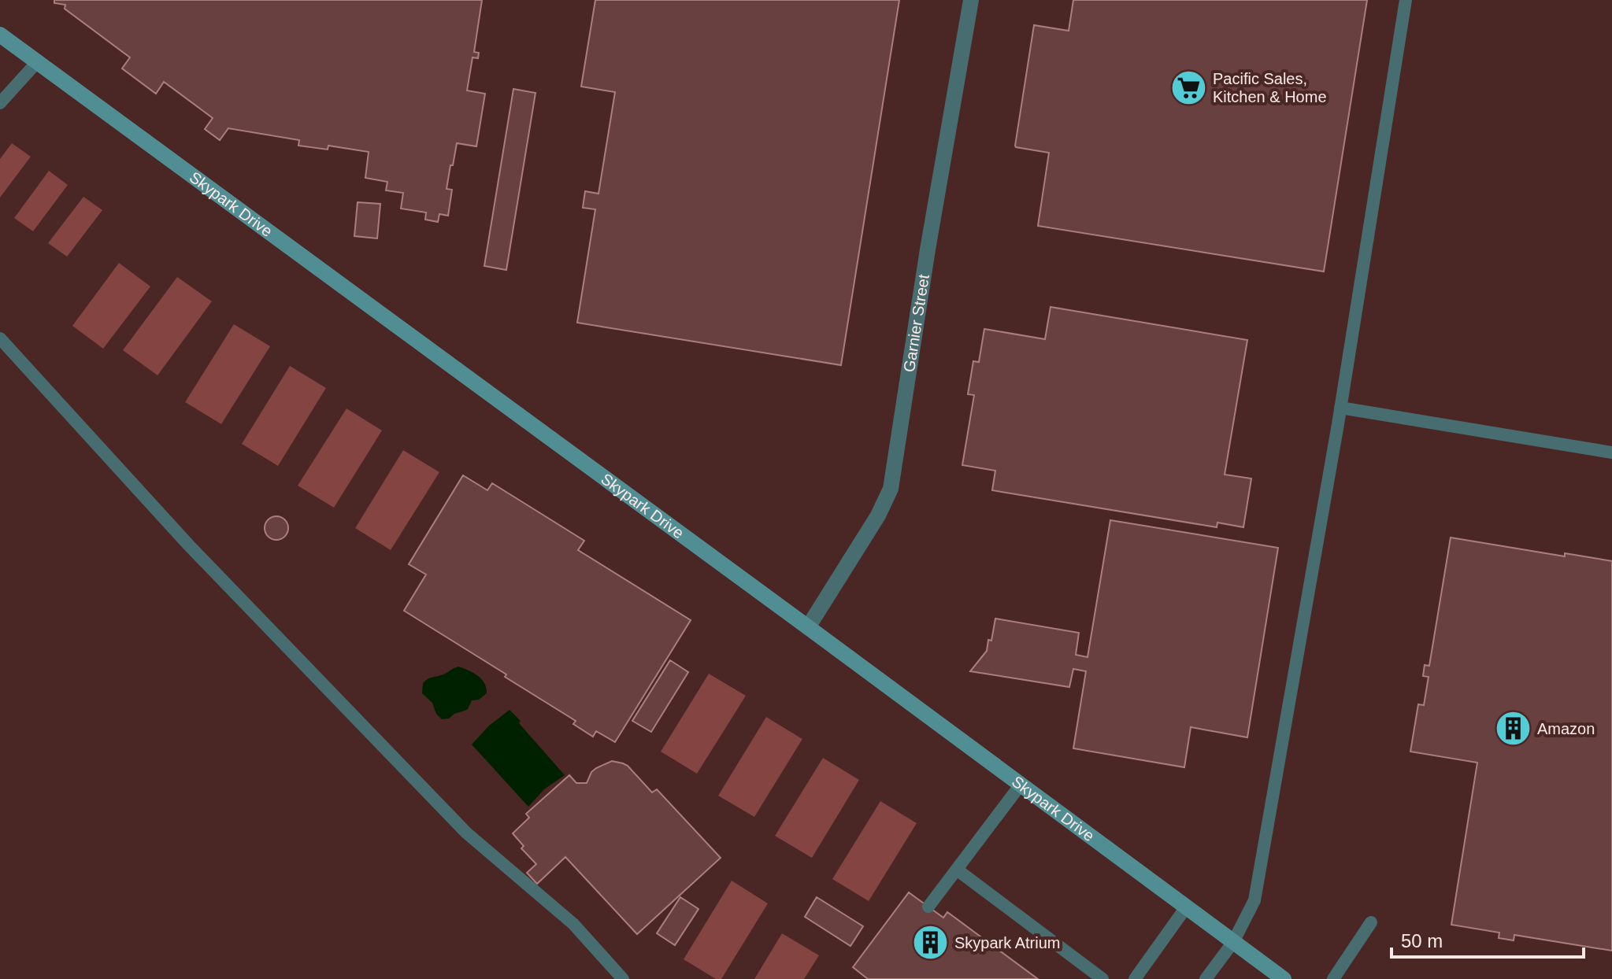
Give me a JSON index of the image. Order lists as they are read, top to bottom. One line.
{"streets":{"main road":["Skypark Drive"],"street":["Garnier Street"]},"crossings":[["Skypark Drive","Garnier Street"]],"places":{"supermarket":["Pacific Sales, Kitchen & Home"],"building":["Amazon","Skypark Atrium"]},"scale_bar":"50 m"}
